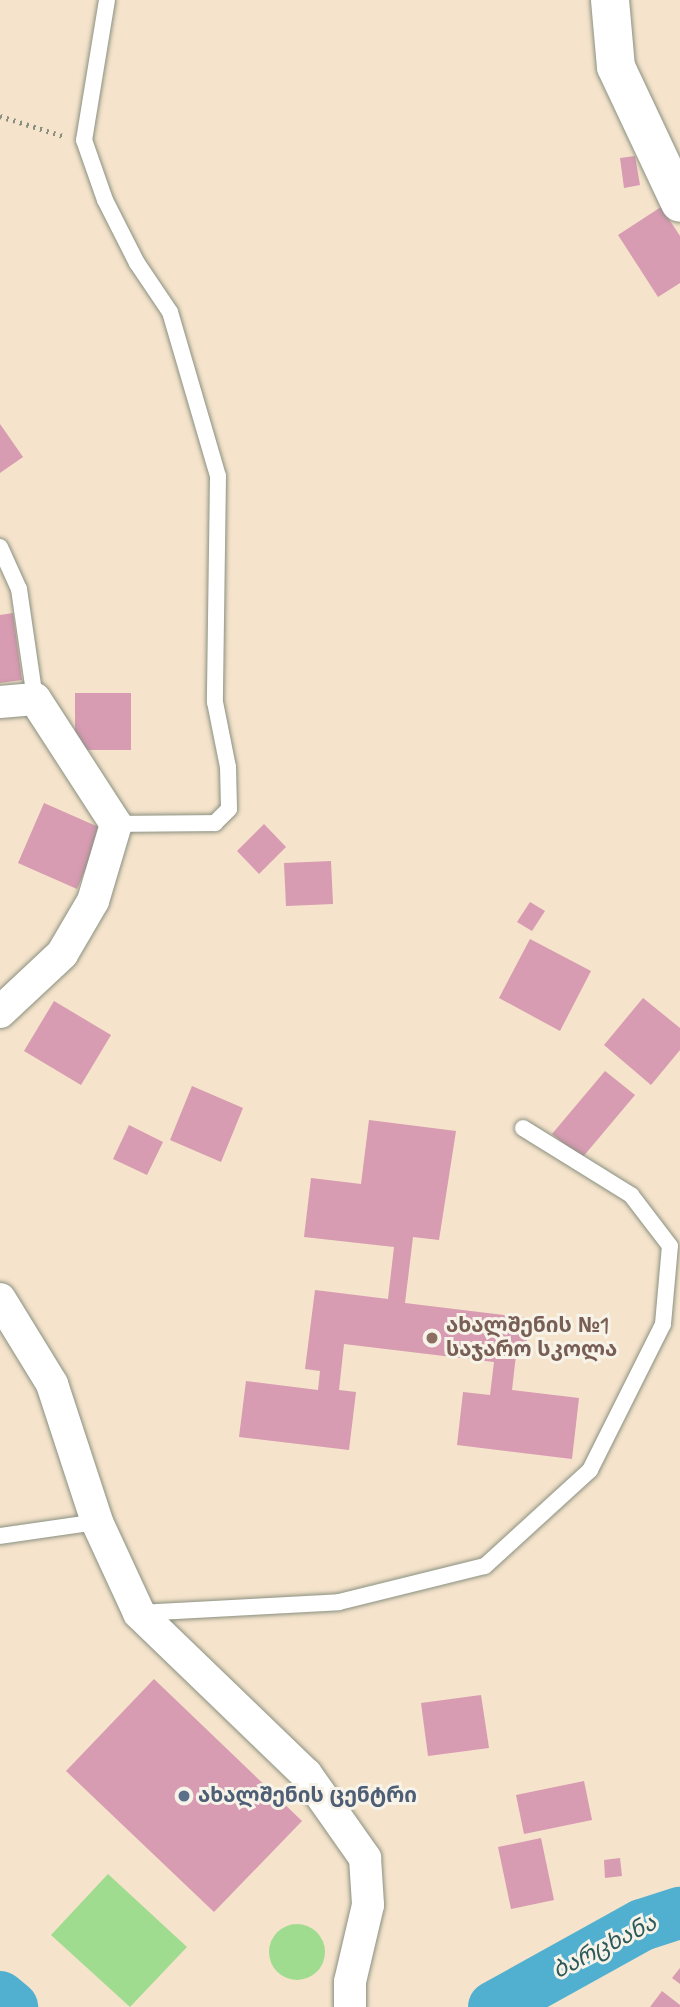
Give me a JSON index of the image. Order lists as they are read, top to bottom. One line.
{"water":["ბარცხანა"],"places":["ახალშენის №1 საჯარო სკოლა","ახალშენის ცენტრი"]}
